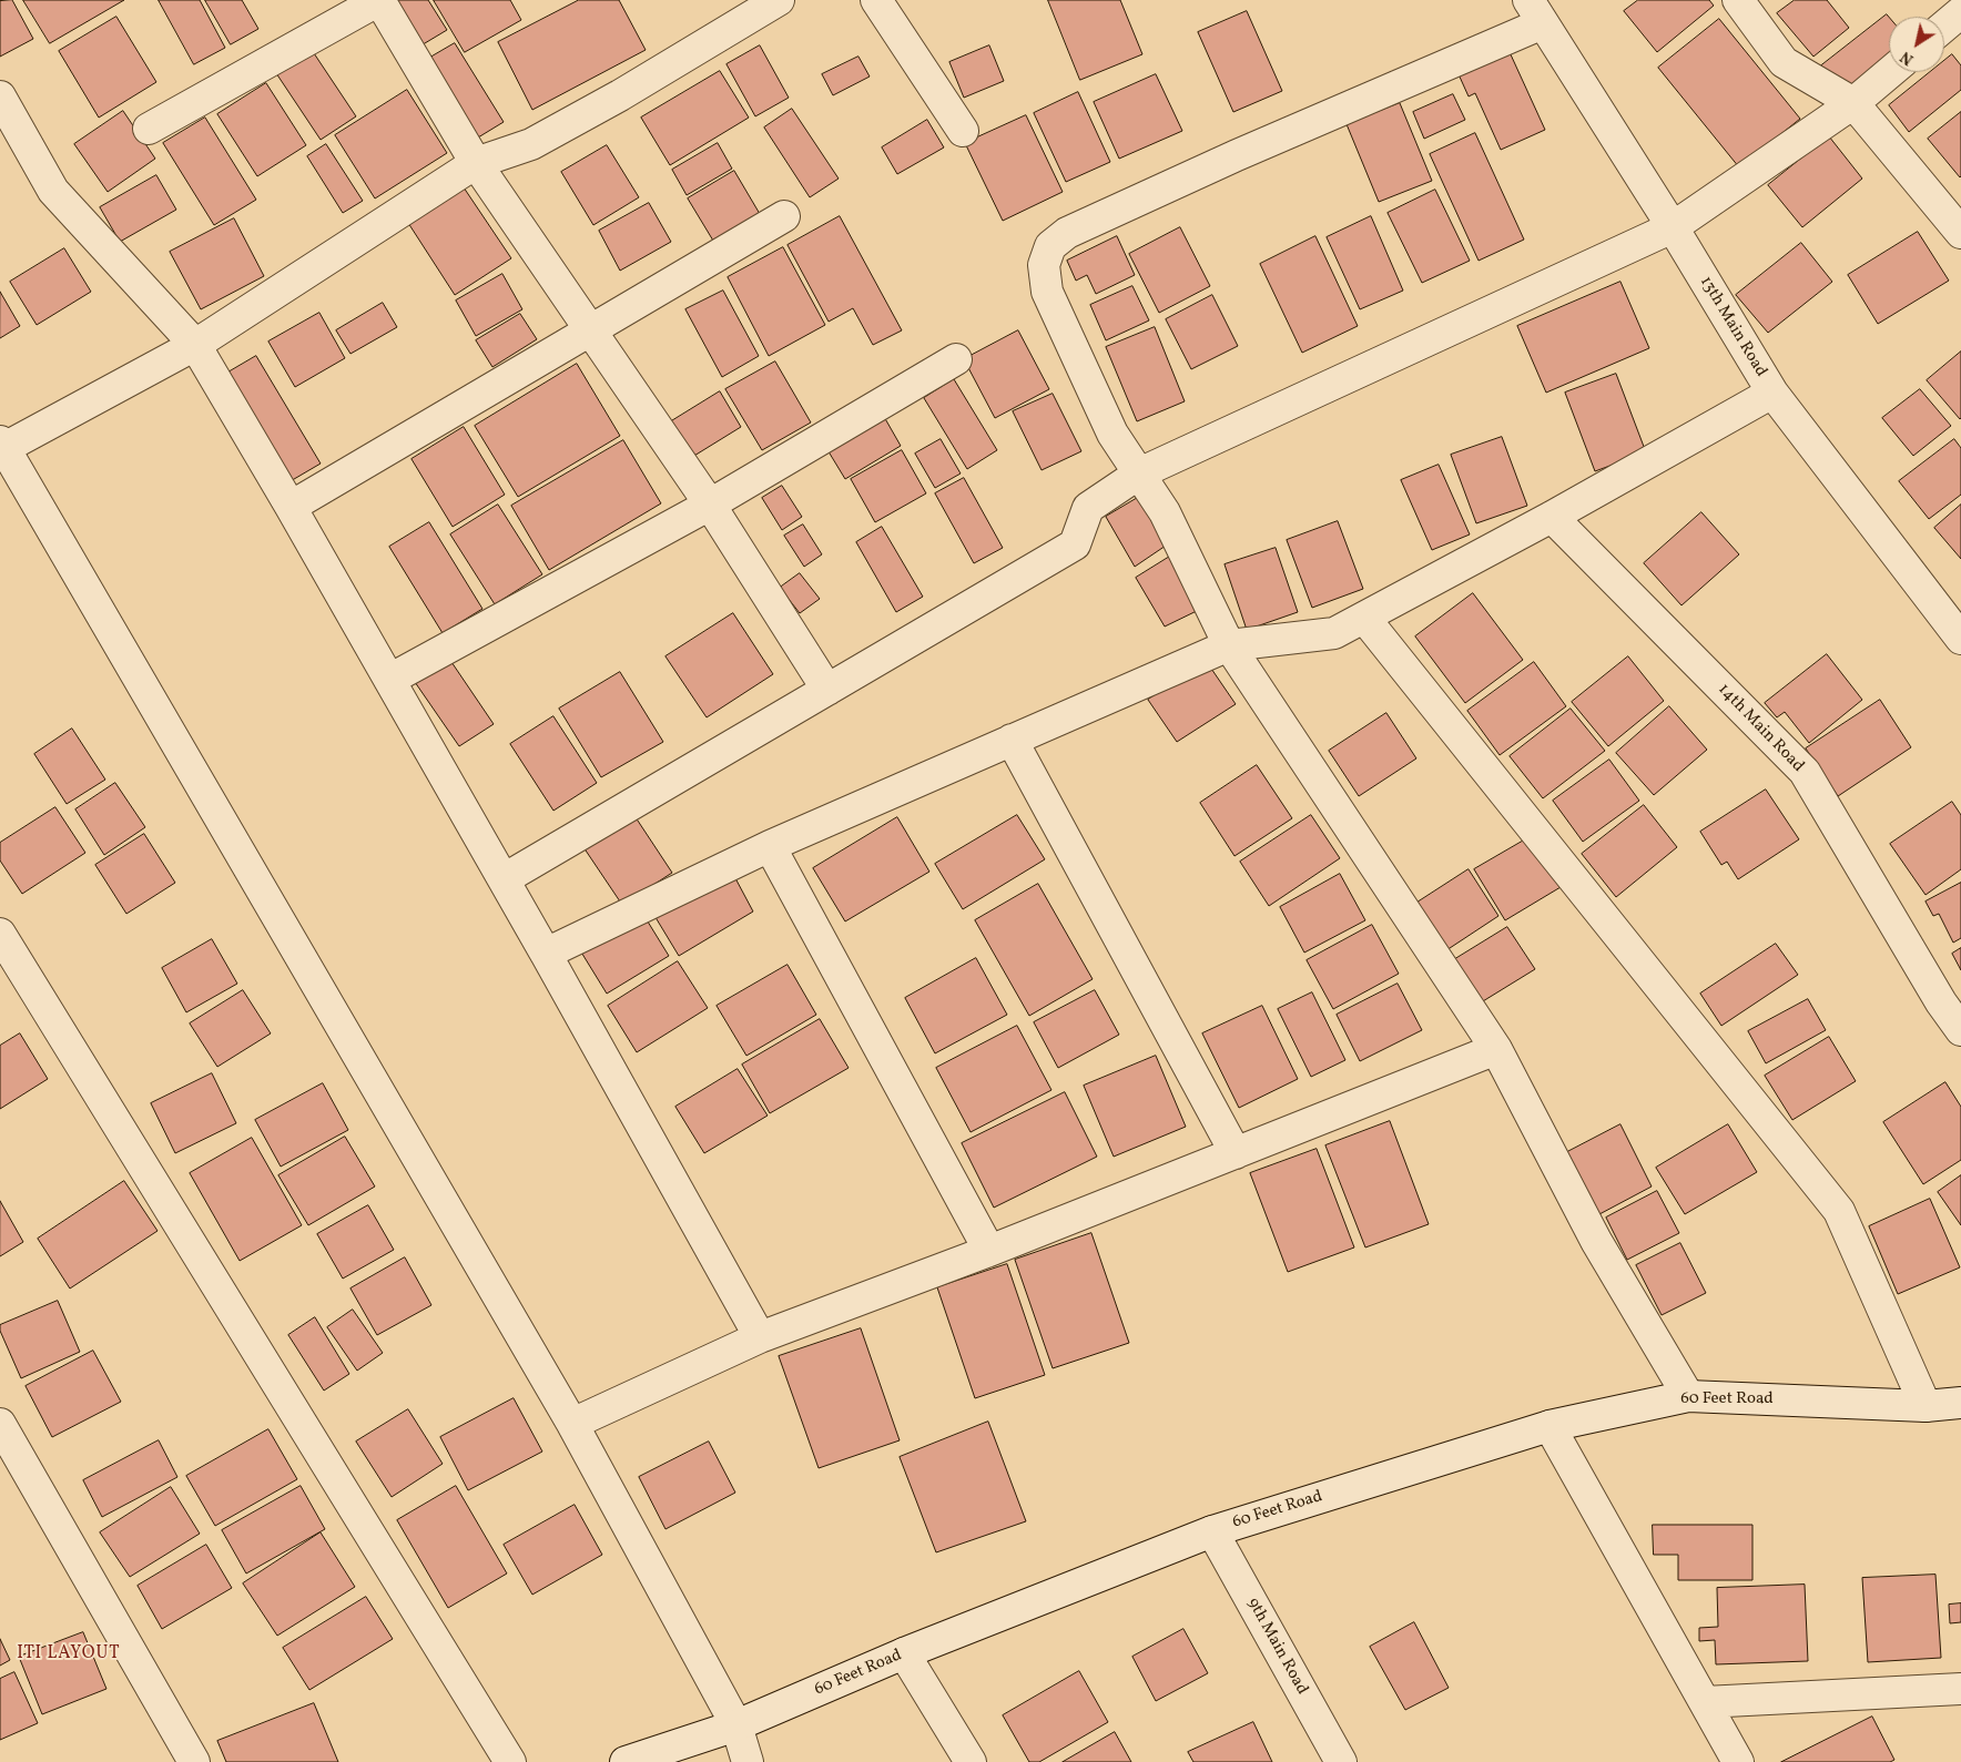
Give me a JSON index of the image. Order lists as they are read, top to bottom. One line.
{"streets":{"street":["13th Main Road","14th Main Road","60 Feet Road","9th Main Road"]},"crossings":[["60 Feet Road","9th Main Road"]],"districts":["ITI LAYOUT"],"north":"bottom left"}
